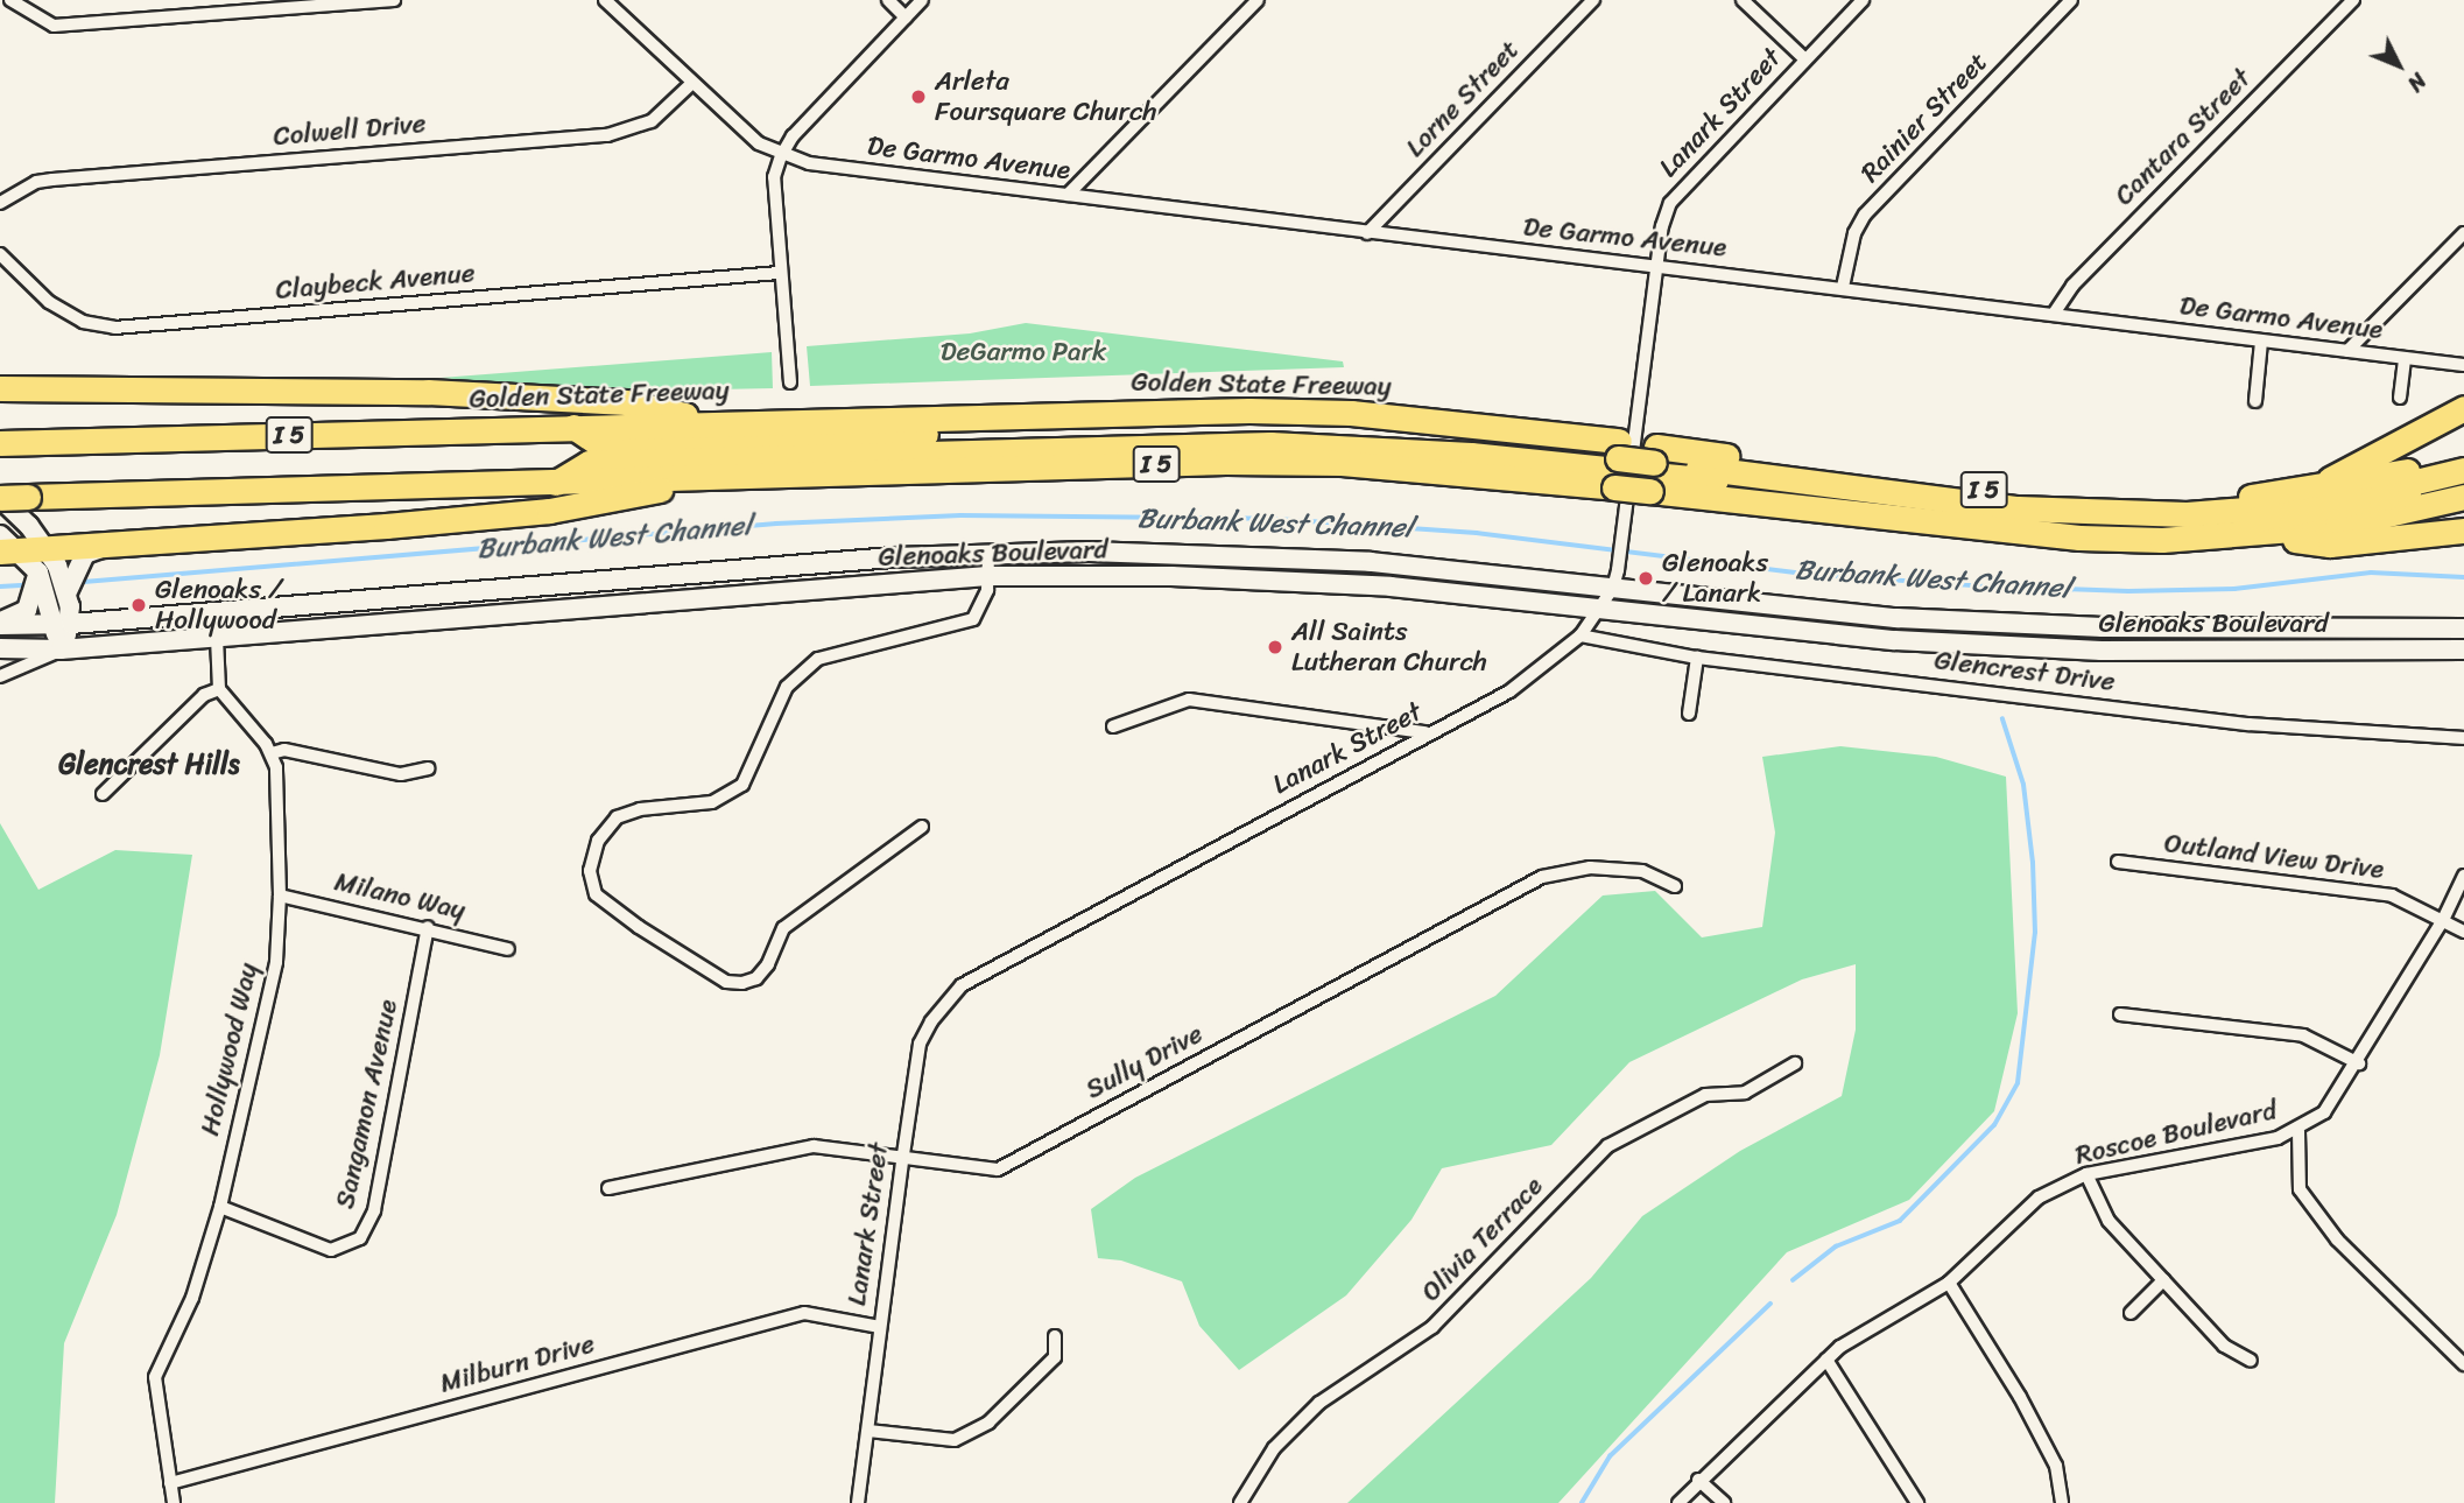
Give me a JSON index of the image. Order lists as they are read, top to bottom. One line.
{"streets":{"highway":["Golden State Freeway","I 5"],"main road":["Glenoaks Boulevard"],"street":["Lorne Street","Lanark Street","Rainier Street","Colwell Drive","Cantara Street","De Garmo Avenue","Claybeck Avenue","Glencrest Drive","Outland View Drive","Milano Way","Hollywood Way","Sully Drive","Sangamon Avenue","Roscoe Boulevard","Olivia Terrace","Milburn Drive"]},"crossings":[["Lorne Street","De Garmo Avenue"],["Lanark Street","De Garmo Avenue"],["Lanark Street","Glenoaks Boulevard"],["Lanark Street","Glencrest Drive"],["Lanark Street","Sully Drive"],["Lanark Street","Milburn Drive"],["Rainier Street","De Garmo Avenue"],["Cantara Street","De Garmo Avenue"],["Outland View Drive","Roscoe Boulevard"],["Milano Way","Hollywood Way"],["Milano Way","Sangamon Avenue"],["Hollywood Way","Sangamon Avenue"],["Hollywood Way","Milburn Drive"]],"districts":["Glencrest Hills"],"water":["Burbank West Channel"],"parks":["DeGarmo Park"],"places":["Arleta Foursquare Church","Glenoaks / Lanark","Glenoaks / Hollywood","All Saints Lutheran Church"],"north":"bottom right"}
